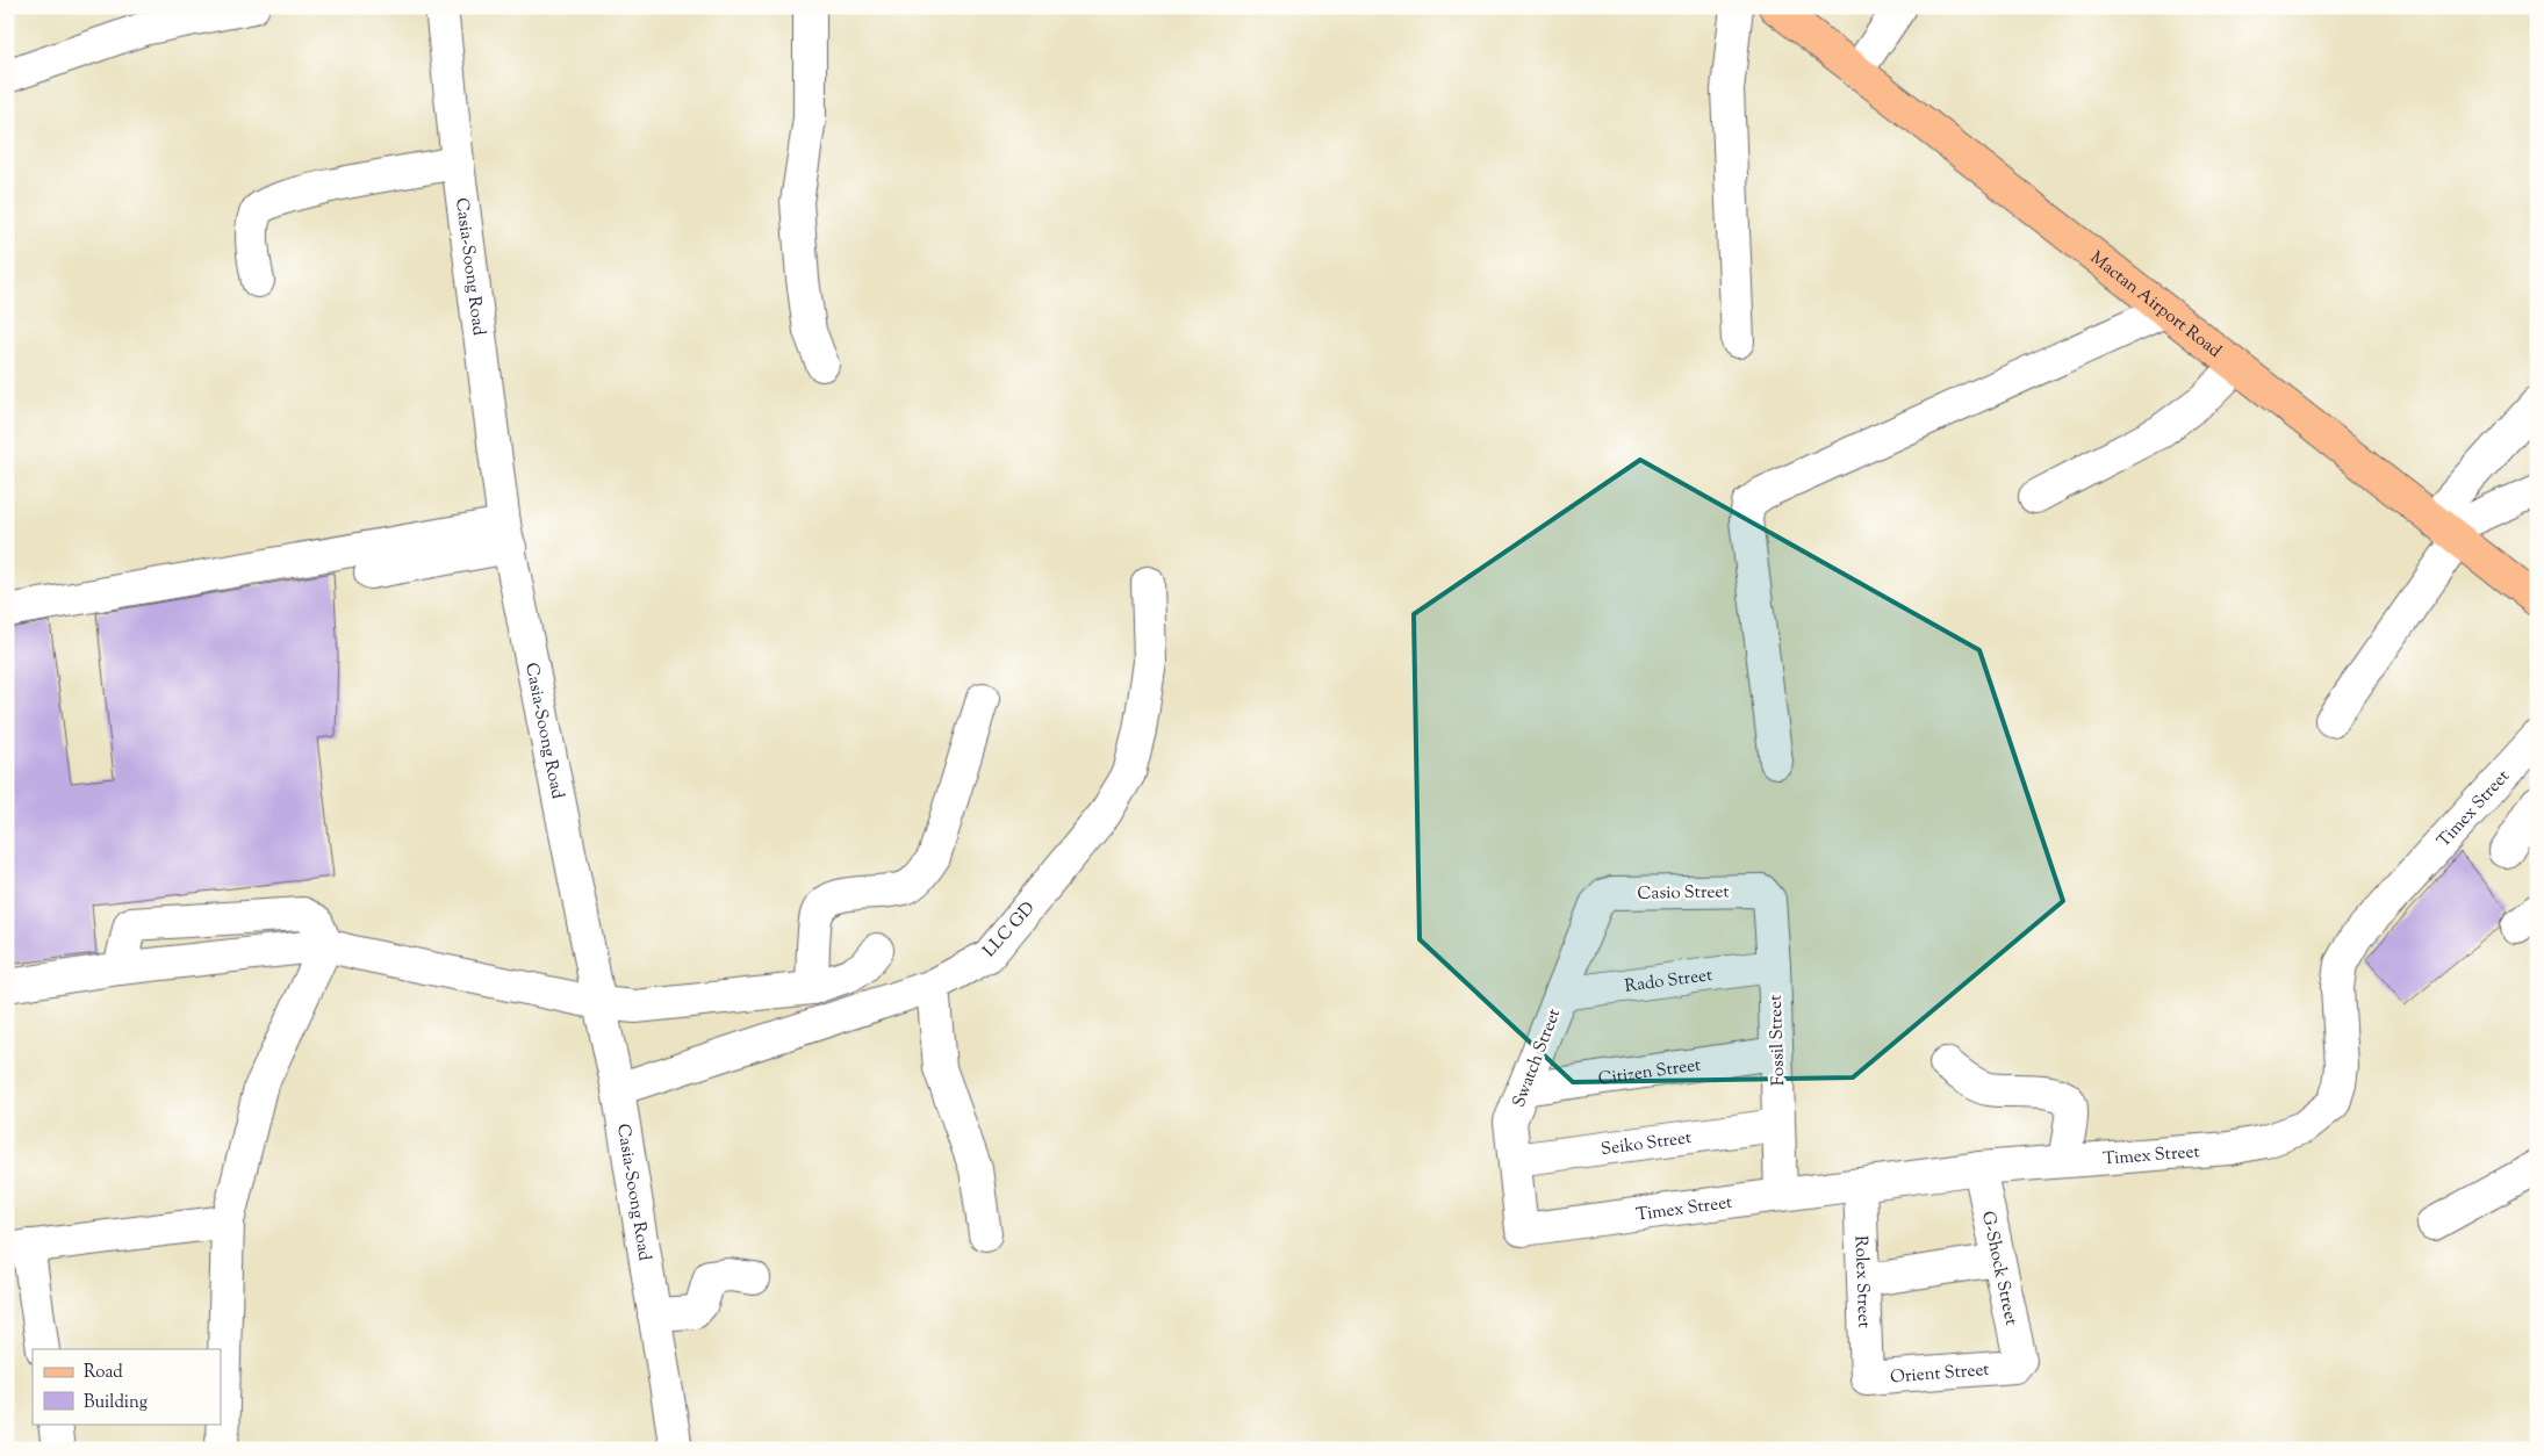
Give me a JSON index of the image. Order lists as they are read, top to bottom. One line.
{"streets":{"main road":["Mactan Airport Road"],"street":["Casia-Soong Road","Timex Street","Casio Street","LLC GD","Rado Street","Fossil Street","Swatch Street","Citizen Street","Seiko Street","G-Shock Street","Rolex Street","Orient Street"]},"crossings":[["Casia-Soong Road","LLC GD"],["Timex Street","Fossil Street"],["Timex Street","Swatch Street"],["Timex Street","G-Shock Street"],["Timex Street","Rolex Street"],["Casio Street","Fossil Street"],["Casio Street","Swatch Street"],["Rado Street","Fossil Street"],["Rado Street","Swatch Street"],["Fossil Street","Citizen Street"],["Fossil Street","Seiko Street"],["Swatch Street","Citizen Street"],["Swatch Street","Seiko Street"],["G-Shock Street","Orient Street"],["Rolex Street","Orient Street"]],"legend":["Road","Building"]}
